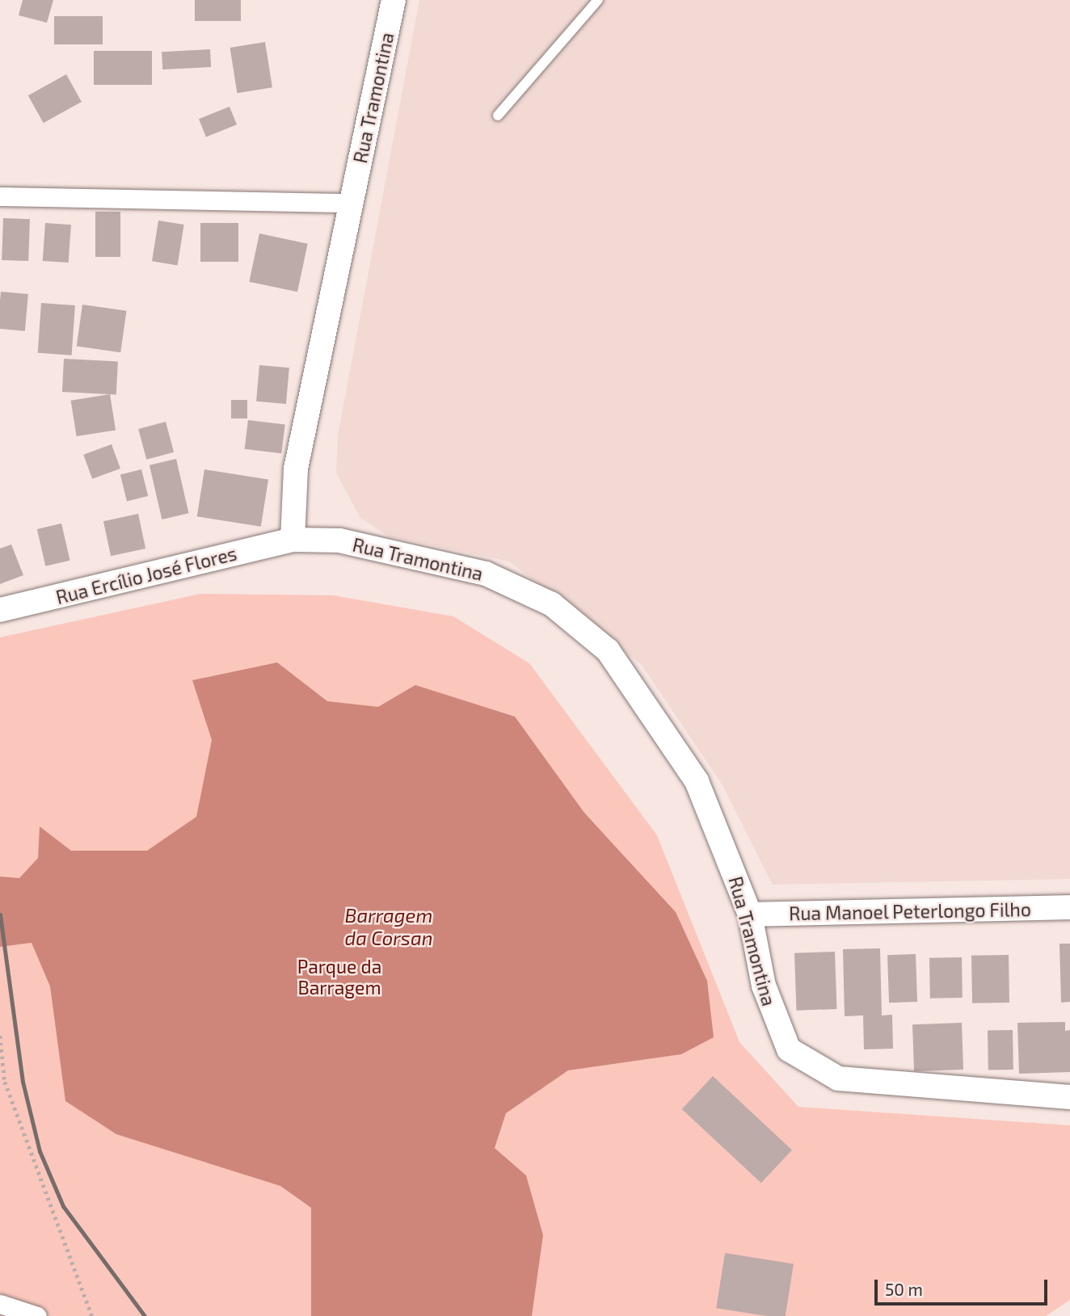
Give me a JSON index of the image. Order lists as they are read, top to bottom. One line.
{"streets":{"street":["Rua Tramontina","Rua Ercílio José Flores","Rua Manoel Peterlongo Filho"]},"crossings":[["Rua Tramontina","Rua Ercílio José Flores"],["Rua Tramontina","Rua Manoel Peterlongo Filho"]],"water":["Barragem da Corsan"],"parks":["Parque da Barragem"],"scale_bar":"50 m"}
